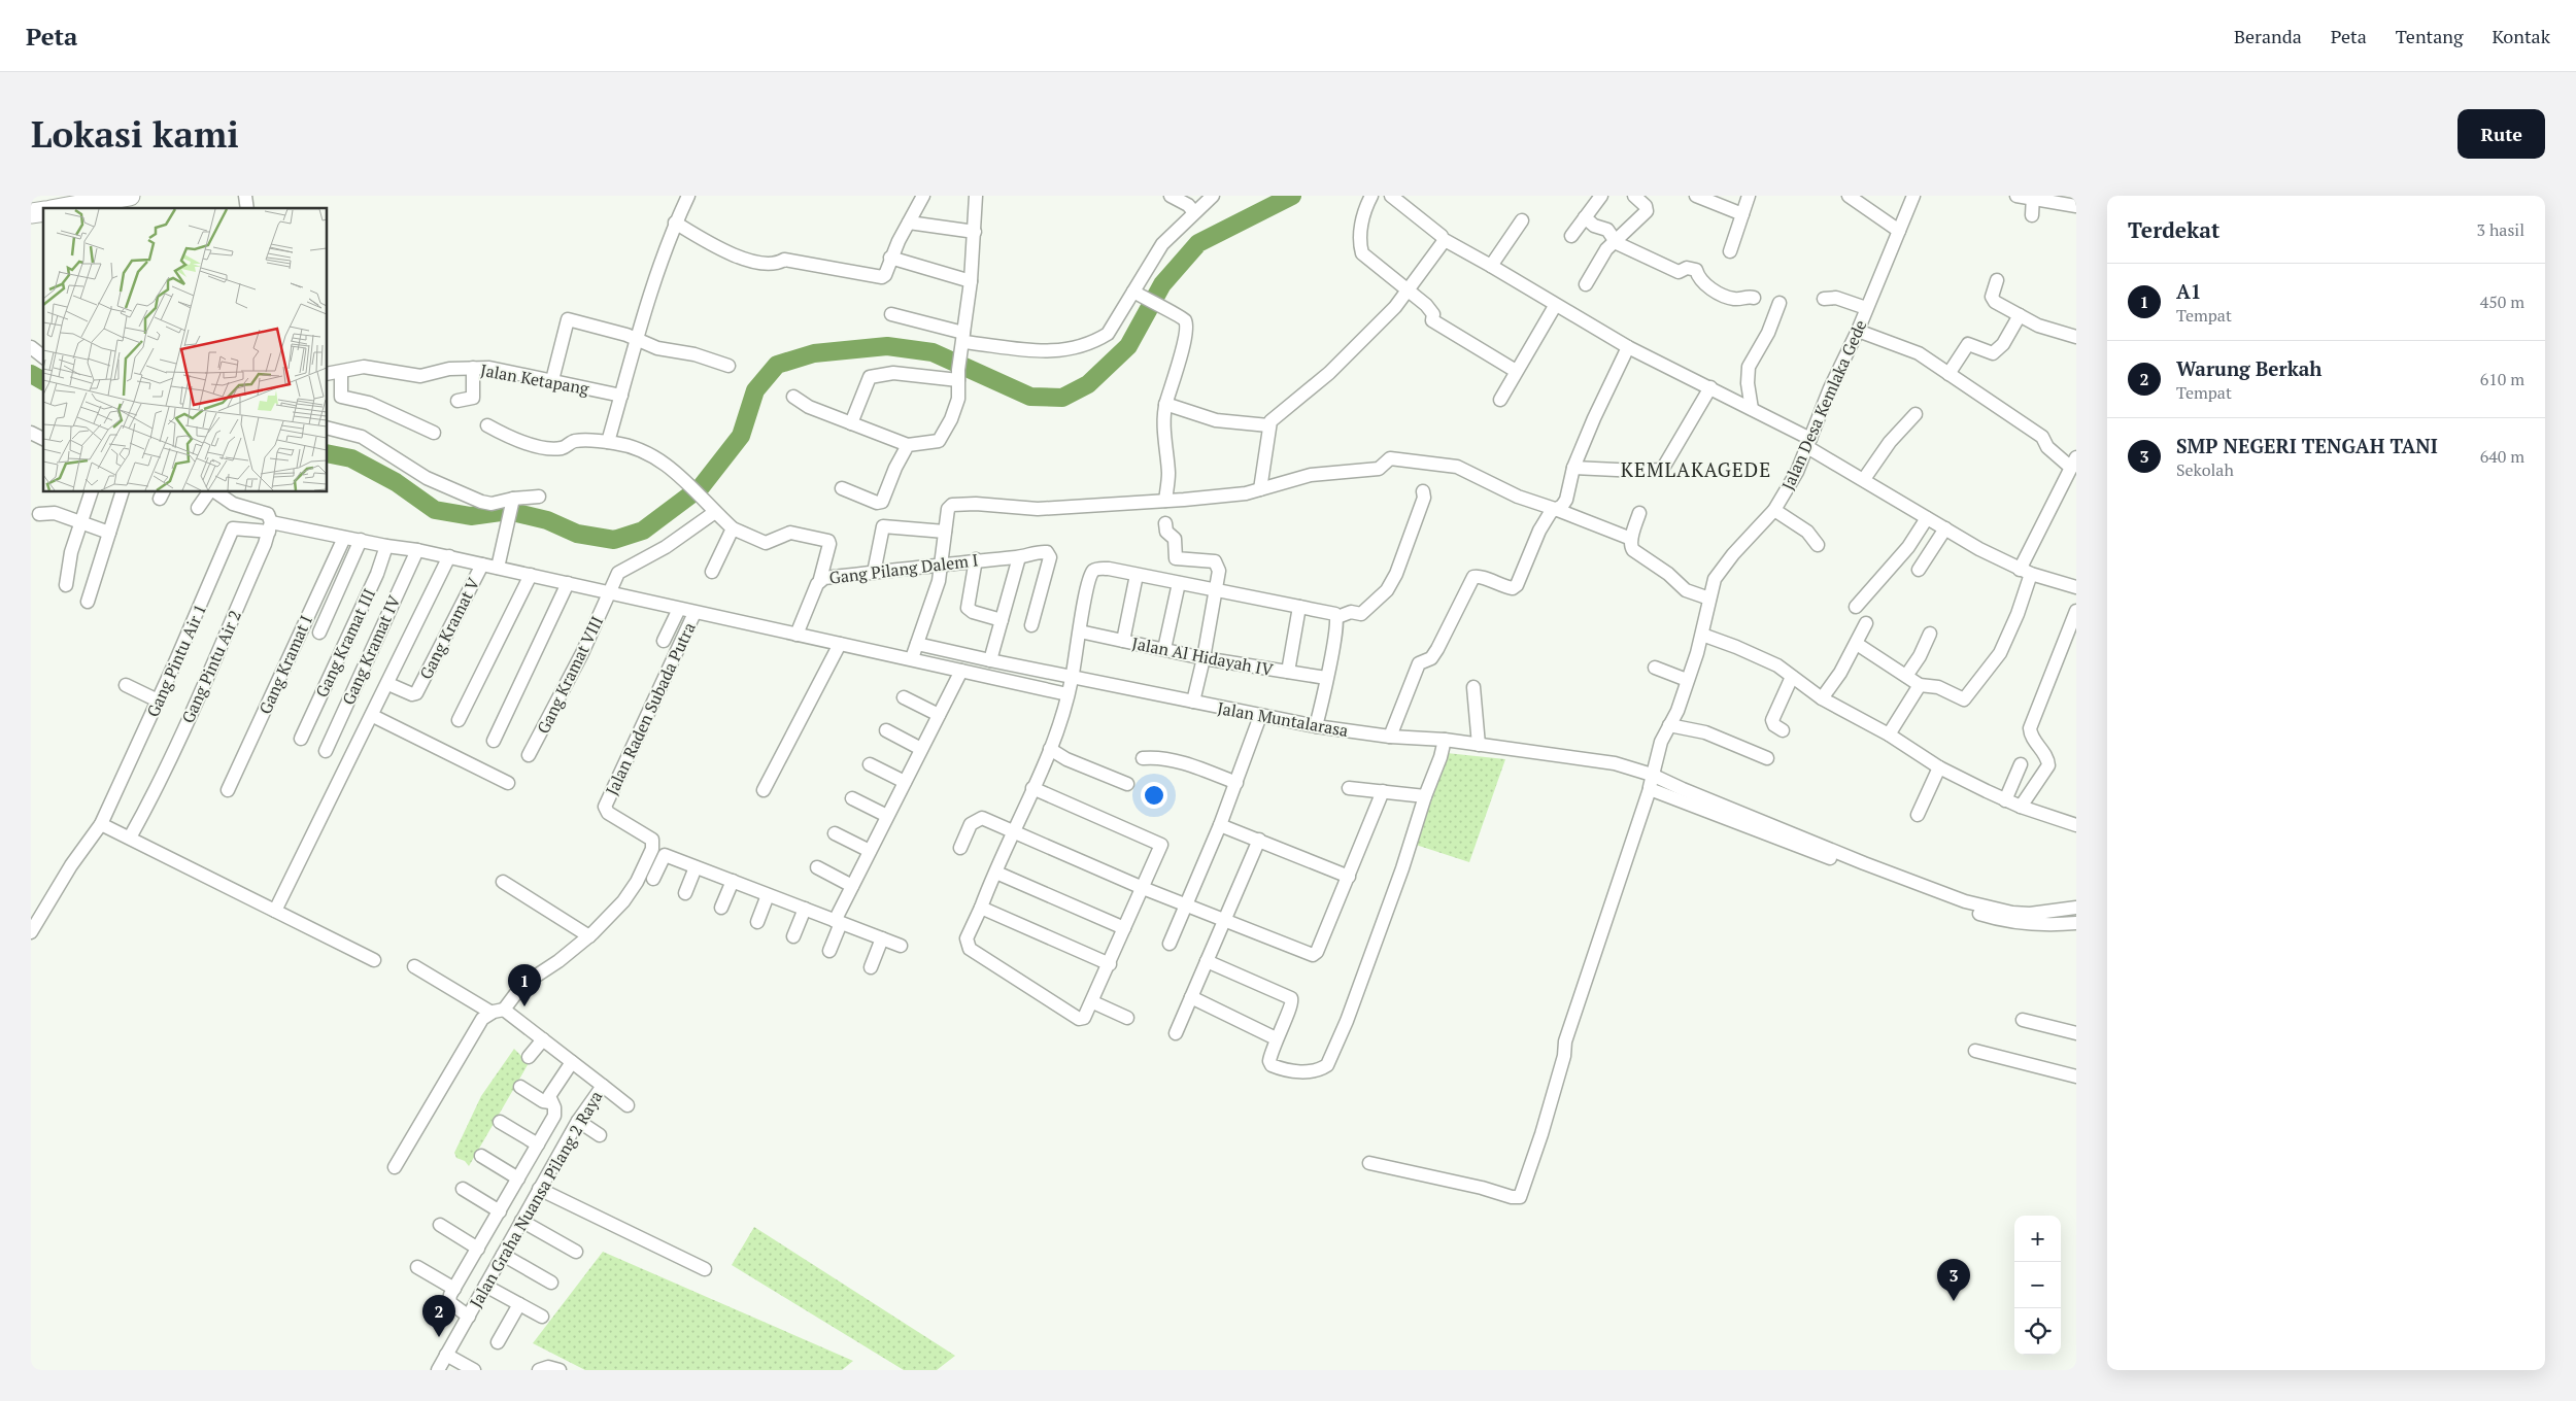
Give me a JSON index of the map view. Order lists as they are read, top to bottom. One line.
{"streets":{"street":["Jalan Ketapang","Jalan Desa Kemlaka Gede","Gang Pilang Dalem I","Gang Kramat V","Gang Kramat III","Gang Kramat IV","Jalan Al Hidayah IV","Gang Pintu Air 1","Gang Kramat I","Gang Pintu Air 2","Gang Kramat VIII","Jalan Raden Subada Putra","Jalan Muntalarasa","Jalan Graha Nuansa Pilang 2 Raya"]},"crossings":[["Jalan Desa Kemlaka Gede","Jalan Muntalarasa"],["Gang Pintu Air 1","Gang Pintu Air 2"]],"districts":["KEMLAKAGEDE"],"page":{"header":"Peta","nav":["Beranda","Peta","Tentang","Kontak"],"buttons":"Rute","title":"Lokasi kami","heading":["Terdekat","3 hasil"],"list":[{"mark":"1","name":"A1","note":"Tempat","value":"450 m"},{"mark":"2","name":"Warung Berkah","note":"Tempat","value":"610 m"},{"mark":"3","name":"SMP NEGERI TENGAH TANI","note":"Sekolah","value":"640 m"}],"pins":["1","3","2"],"map_buttons":["+","−"]}}
